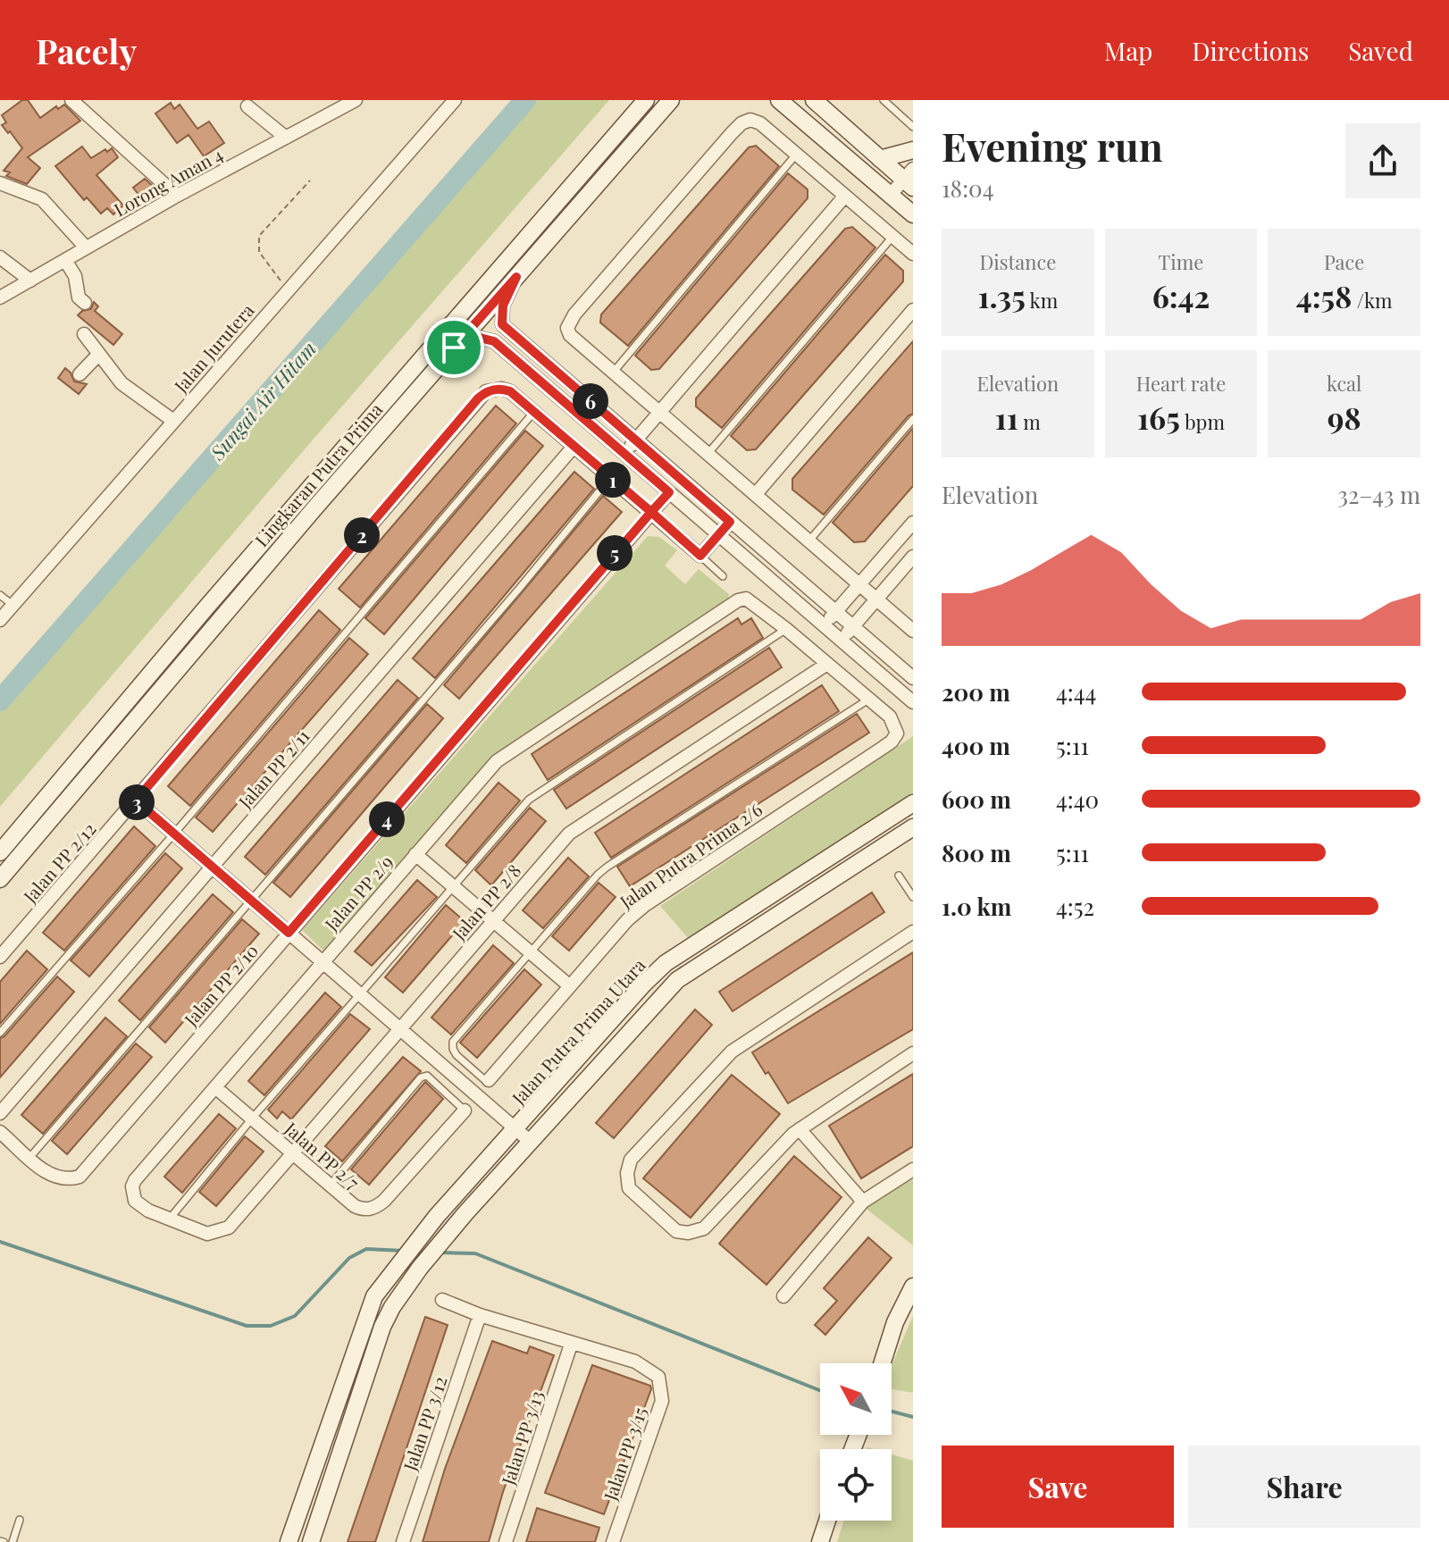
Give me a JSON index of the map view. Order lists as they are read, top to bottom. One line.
{"streets":{"main road":["Lingkaran Putra Prima","Jalan Putra Prima Utara"],"street":["Lorong Aman 4","Jalan Jurutera","Jalan PP 2/11","Jalan Putra Prima 2/6","Jalan PP 2/12","Jalan PP 2/9","Jalan PP 2/8","Jalan PP 2/10","Jalan PP 2/7","Jalan PP 3/12","Jalan PP 3/13","Jalan PP 3/15"]},"crossings":[["Jalan PP 2/9","Jalan PP 2/8"],["Jalan PP 2/9","Jalan PP 2/7"],["Jalan PP 2/8","Jalan PP 2/7"],["Jalan PP 3/13","Jalan PP 3/15"]],"water":["Sungai Air Hitam"],"north":"top left","page":{"header":"Pacely","nav":["Map","Directions","Saved"],"heading":["Evening run","18:04"],"stats":[["Distance","1.35 km"],["Time","6:42"],["Pace","4:58 /km"],["Elevation","11 m"],["Heart rate","165 bpm"],["kcal","98"]],"pins":["6","1","2","5","3","4"],"chart":["Elevation","32–43 m"],"list":[{"name":"200 m","note":"4:44"},{"name":"400 m","note":"5:11"},{"name":"600 m","note":"4:40"},{"name":"800 m","note":"5:11"},{"name":"1.0 km","note":"4:52"}],"buttons":["Save","Share"]}}
